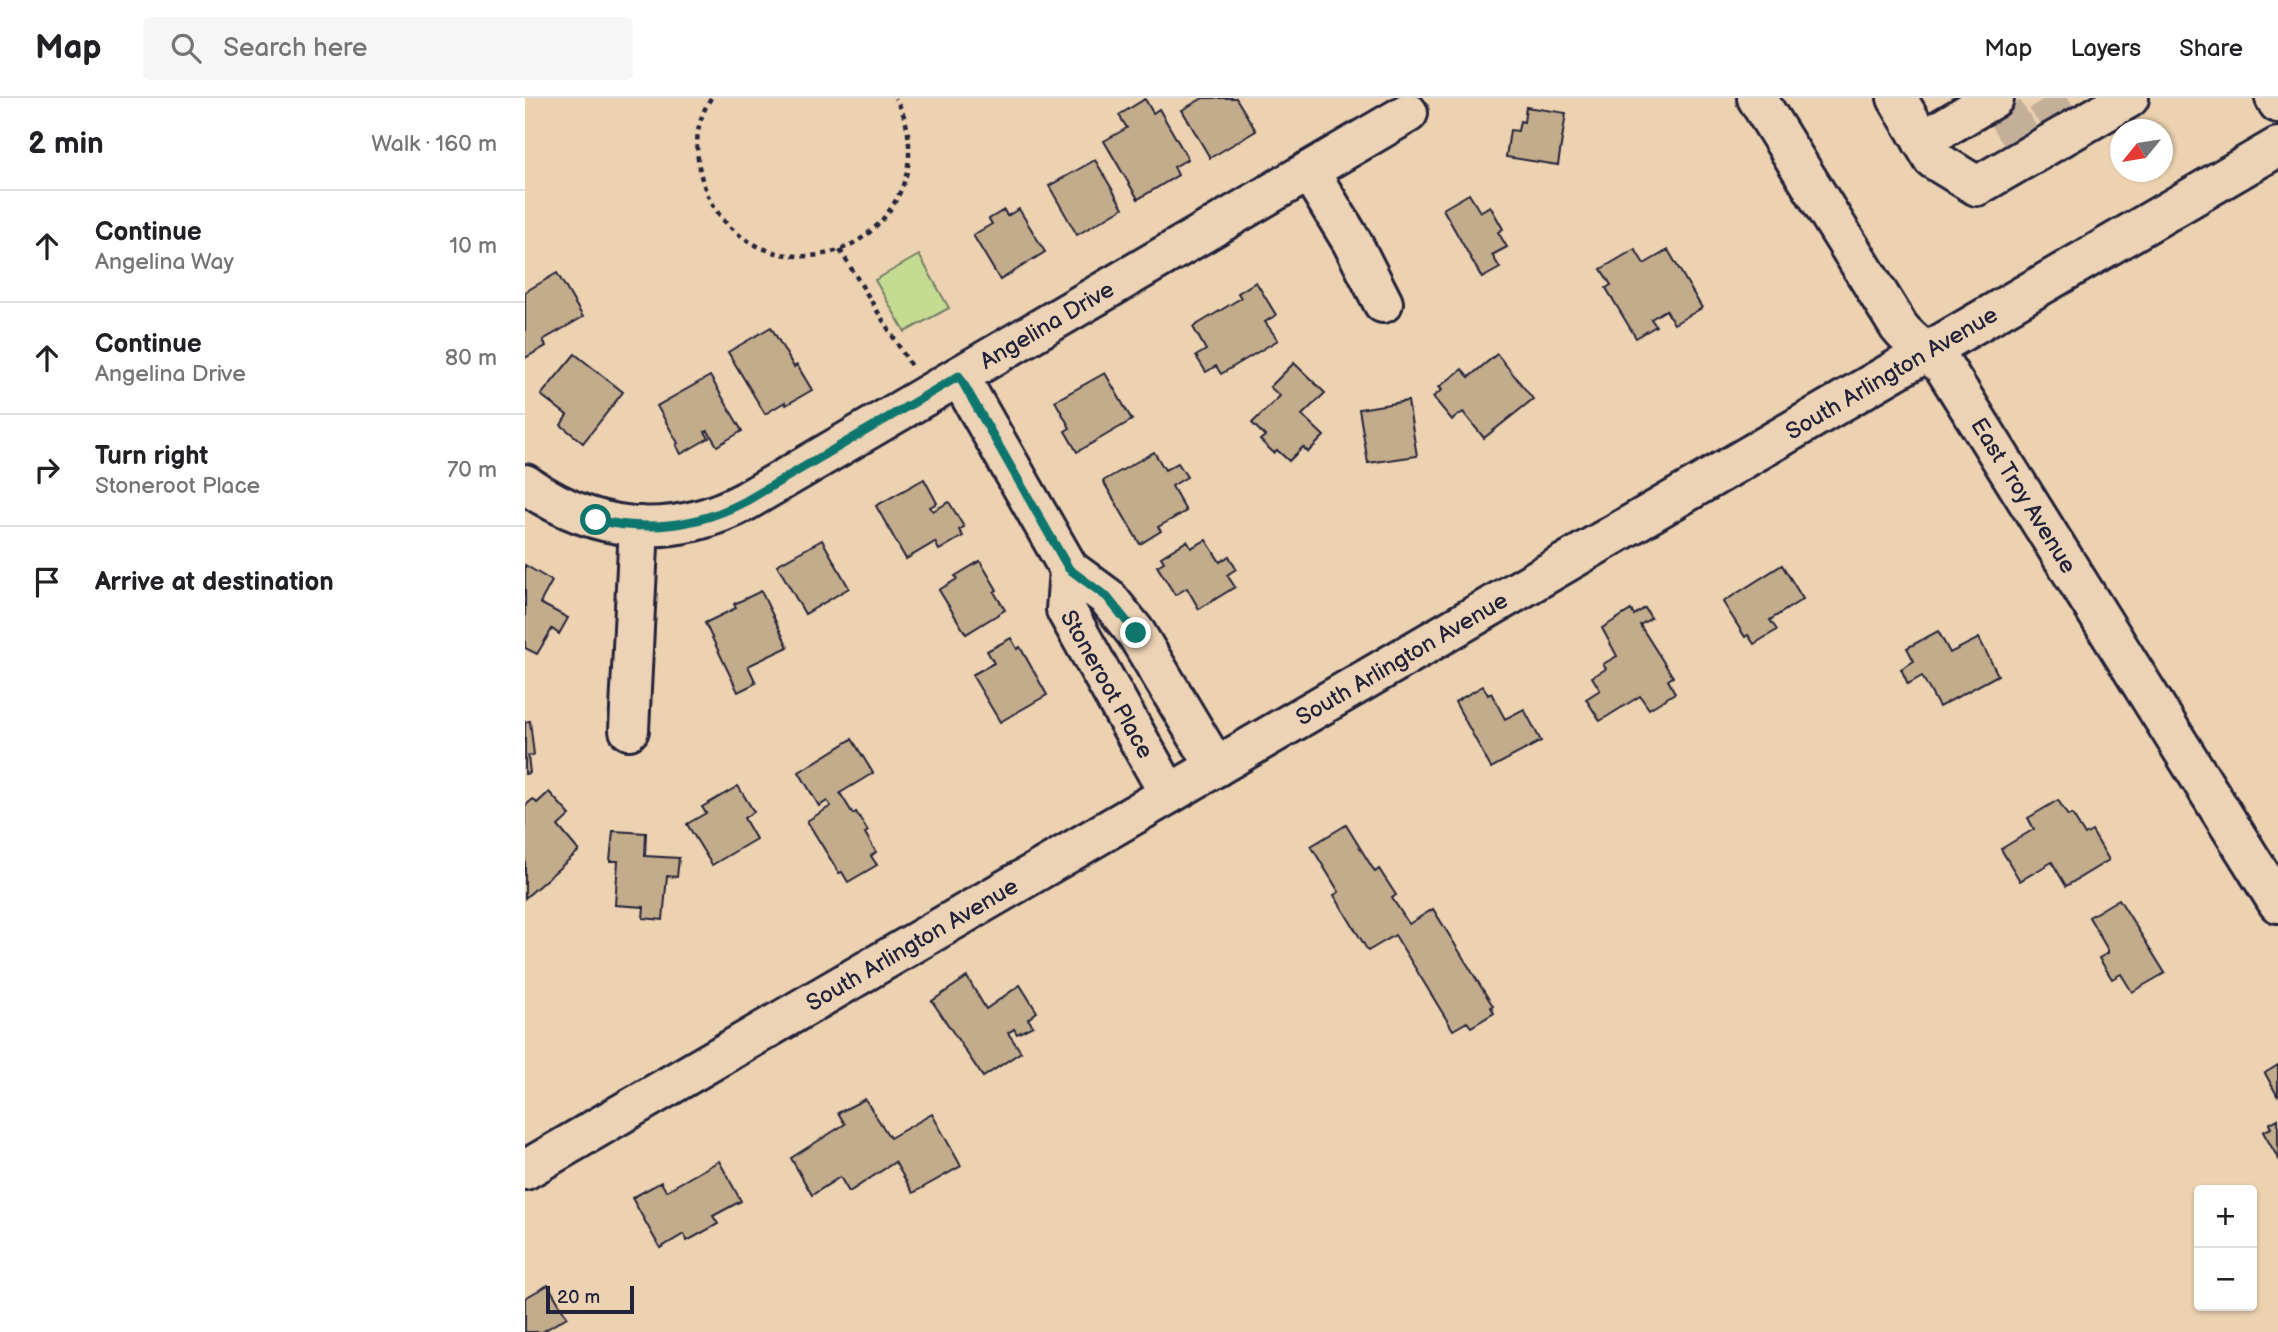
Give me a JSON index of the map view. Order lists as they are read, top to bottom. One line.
{"streets":{"street":["Angelina Drive","South Arlington Avenue","East Troy Avenue","Stoneroot Place"]},"crossings":[["Angelina Drive","Stoneroot Place"],["South Arlington Avenue","East Troy Avenue"],["South Arlington Avenue","Stoneroot Place"]],"scale_bar":"20 m","north":"bottom left","page":{"header":"Map","search":"Search here","nav":["Map","Layers","Share"],"heading":["2 min","Walk · 160 m"],"list":[["Continue","Angelina Way","10 m"],["Continue","Angelina Drive","80 m"],["Turn right","Stoneroot Place","70 m"],"Arrive at destination"],"map_buttons":["+","−"],"scale":"20 m"}}
